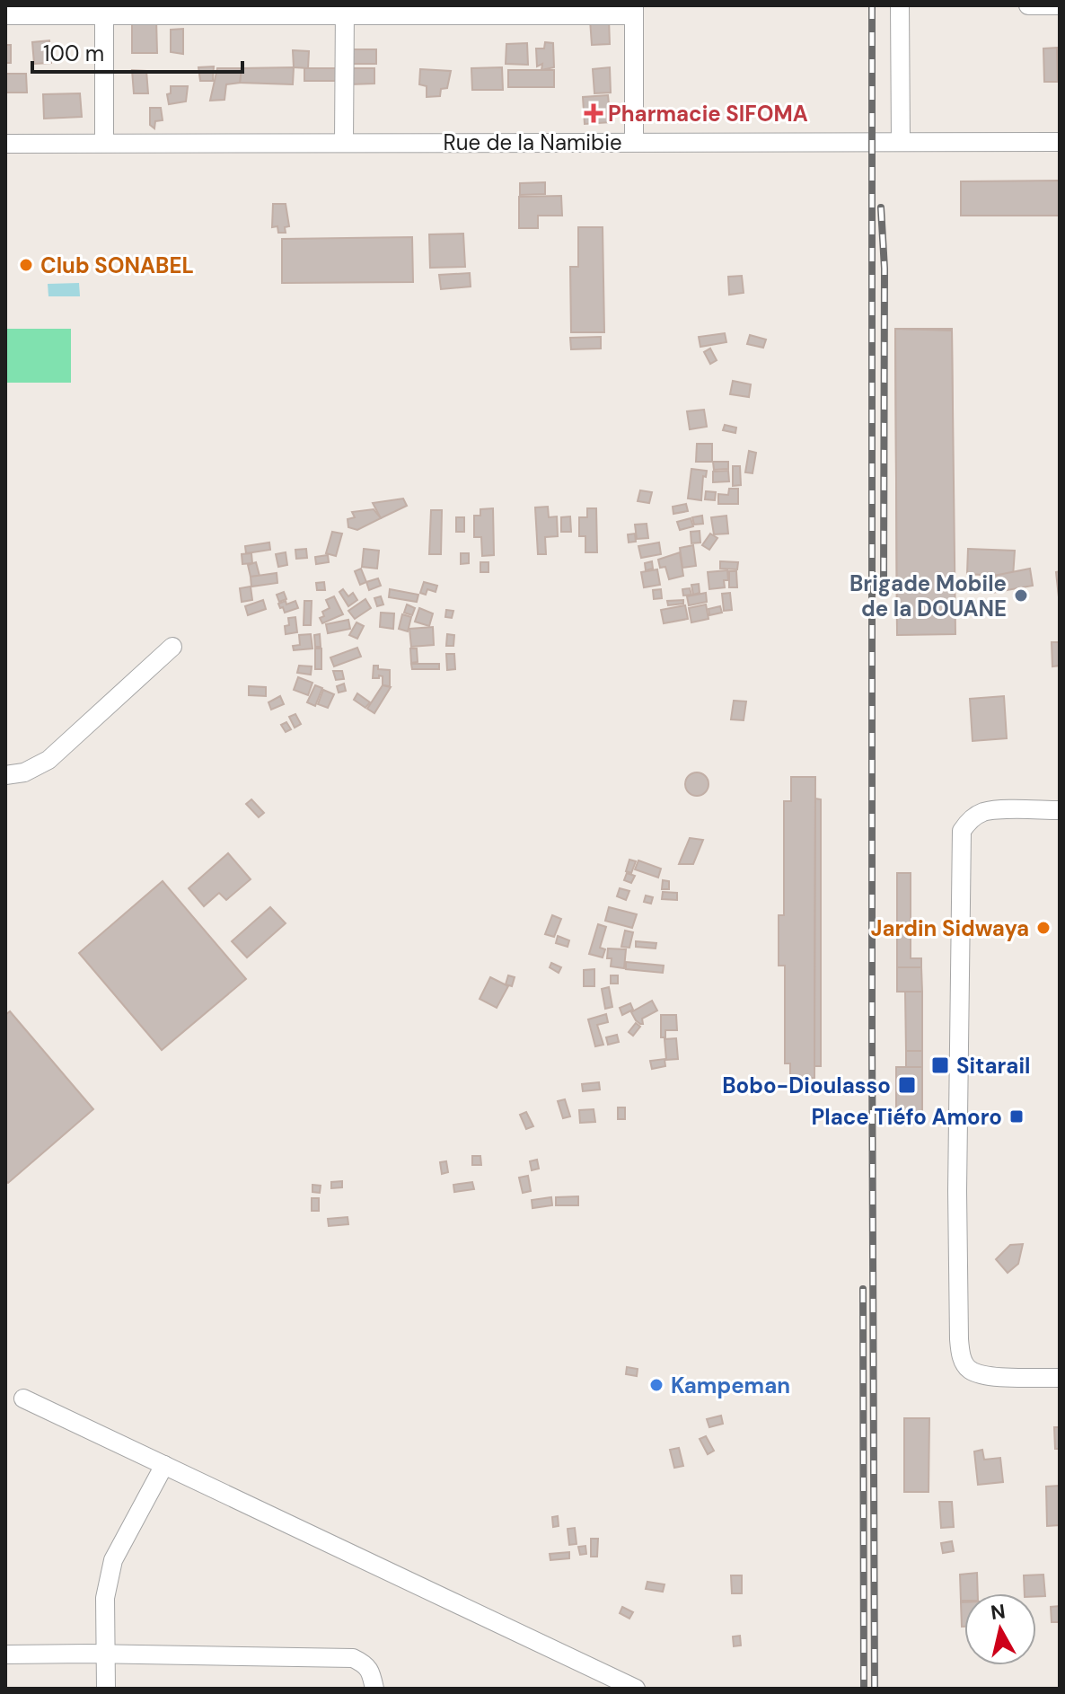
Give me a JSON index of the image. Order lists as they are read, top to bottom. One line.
{"streets":{"street":["Rue de la Namibie"]},"places":{"health":["Pharmacie SIFOMA"],"other":["Club SONABEL","Brigade Mobile de la DOUANE","Jardin Sidwaya","Kampeman"],"transit":["Sitarail","Bobo-Dioulasso","Place Tiéfo Amoro"]},"scale_bar":"100 m","north":"top"}
